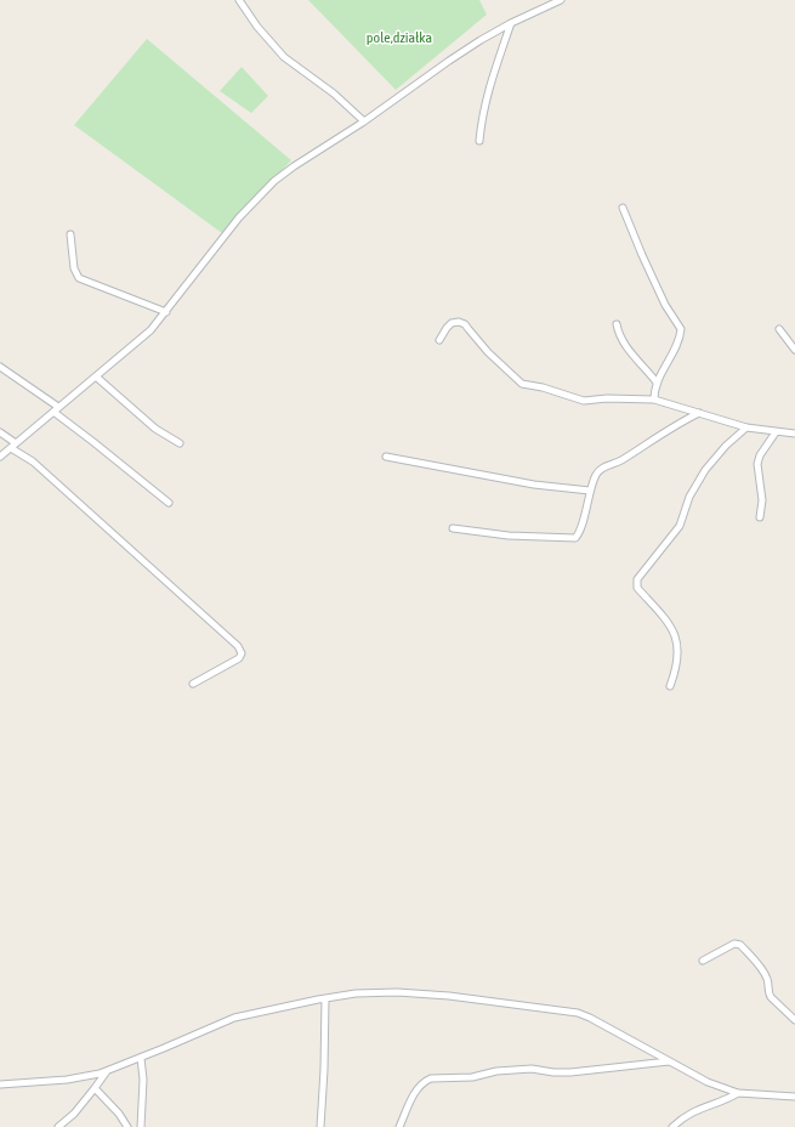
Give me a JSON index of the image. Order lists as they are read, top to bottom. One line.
{"parks":["pole,działka"]}
